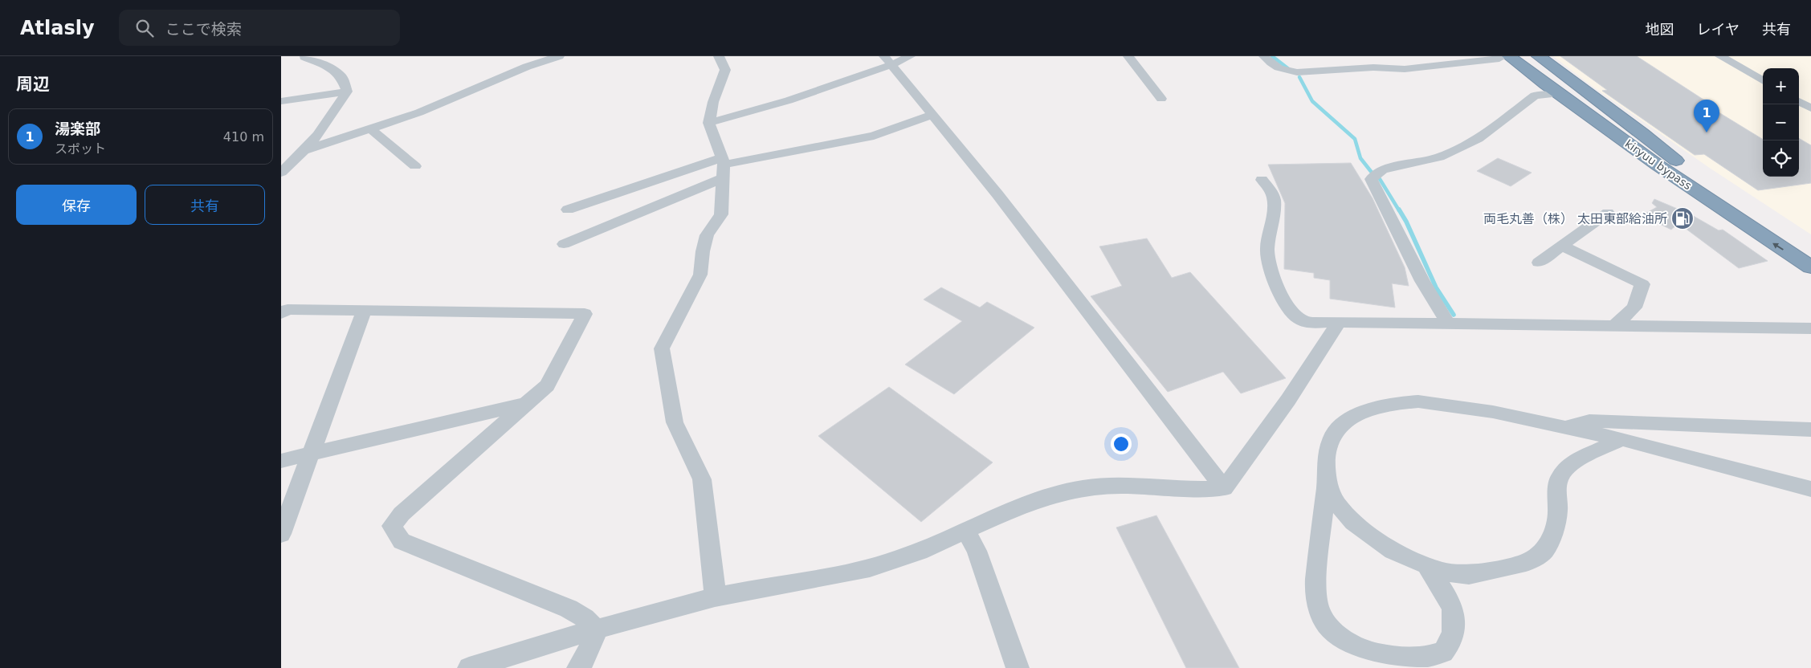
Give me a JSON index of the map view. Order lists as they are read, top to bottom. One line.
{"streets":{"highway":["kiryuu bypass"]},"places":{"fuel station":["両毛丸善（株） 太田東部給油所"]},"page":{"header":"Atlasly","search":"ここで検索","nav":["地図","レイヤ","共有"],"heading":"周辺","map_buttons":["+","−"],"pins":"1","list":[{"mark":"1","name":"湯楽部","note":"スポット","value":"410 m"}],"buttons":["保存","共有"]}}
